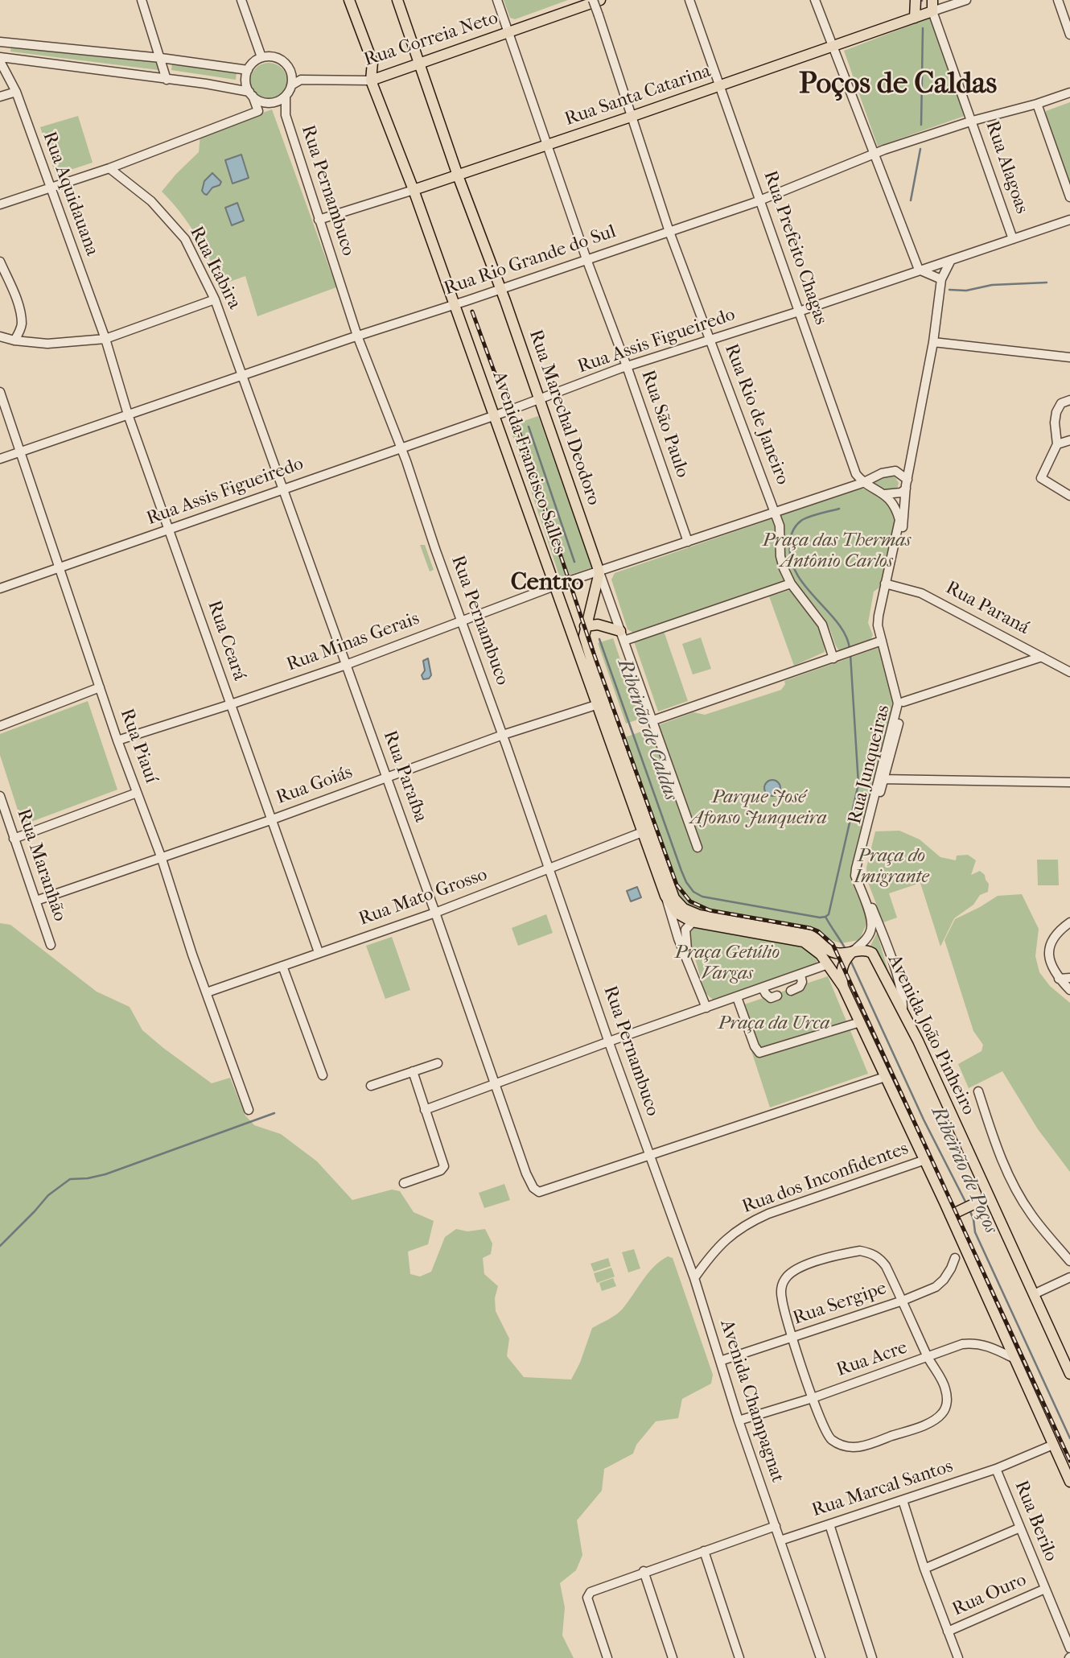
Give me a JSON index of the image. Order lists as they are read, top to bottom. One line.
{"streets":{"main road":["Rua Correia Neto","Rua Santa Catarina","Rua Marechal Deodoro","Avenida Francisco Salles","Avenida João Pinheiro"],"street":["Rua Alagoas","Rua Pernambuco","Rua Aquidauana","Rua Prefeito Chagas","Rua Rio Grande do Sul","Rua Itabira","Rua Assis Figueiredo","Rua Rio de Janeiro","Rua São Paulo","Rua Paraná","Rua Ceará","Rua Minas Gerais","Rua Piauí","Rua Junqueiras","Rua Paraíba","Rua Goiás","Rua Maranhão","Rua Mato Grosso","Rua dos Inconfidentes","Rua Sergipe","Rua Acre","Avenida Champagnat","Rua Marcal Santos","Rua Berilo","Rua Ouro"]},"crossings":[["Rua Correia Neto","Rua Marechal Deodoro"],["Rua Correia Neto","Rua São Paulo"],["Rua Correia Neto","Avenida Francisco Salles"],["Rua Santa Catarina","Rua Alagoas"],["Rua Santa Catarina","Rua Pernambuco"],["Rua Santa Catarina","Rua Prefeito Chagas"],["Rua Santa Catarina","Rua Rio de Janeiro"],["Rua Santa Catarina","Rua Marechal Deodoro"],["Rua Santa Catarina","Rua São Paulo"],["Rua Santa Catarina","Avenida Francisco Salles"],["Rua Alagoas","Rua Rio Grande do Sul"],["Rua Alagoas","Rua Assis Figueiredo"],["Rua Pernambuco","Rua Rio Grande do Sul"],["Rua Pernambuco","Rua Assis Figueiredo"],["Rua Pernambuco","Rua Minas Gerais"],["Rua Pernambuco","Rua Paraíba"],["Rua Pernambuco","Rua Goiás"],["Rua Pernambuco","Rua Mato Grosso"],["Rua Pernambuco","Avenida Champagnat"],["Rua Aquidauana","Rua Ceará"],["Rua Prefeito Chagas","Rua Rio Grande do Sul"],["Rua Prefeito Chagas","Rua Assis Figueiredo"],["Rua Prefeito Chagas","Rua Minas Gerais"],["Rua Rio Grande do Sul","Rua Itabira"],["Rua Rio Grande do Sul","Rua Rio de Janeiro"],["Rua Rio Grande do Sul","Rua Marechal Deodoro"],["Rua Rio Grande do Sul","Rua São Paulo"],["Rua Rio Grande do Sul","Avenida Francisco Salles"],["Rua Rio Grande do Sul","Rua Ceará"],["Rua Rio Grande do Sul","Rua Piauí"],["Rua Rio Grande do Sul","Rua Paraíba"],["Rua Itabira","Rua Paraíba"],["Rua Assis Figueiredo","Rua Rio de Janeiro"],["Rua Assis Figueiredo","Rua Marechal Deodoro"],["Rua Assis Figueiredo","Rua São Paulo"],["Rua Assis Figueiredo","Avenida Francisco Salles"],["Rua Assis Figueiredo","Rua Ceará"],["Rua Assis Figueiredo","Rua Piauí"],["Rua Assis Figueiredo","Rua Junqueiras"],["Rua Assis Figueiredo","Rua Paraíba"],["Rua Rio de Janeiro","Rua Minas Gerais"],["Rua Marechal Deodoro","Avenida Francisco Salles"],["Rua Marechal Deodoro","Rua Minas Gerais"],["Rua São Paulo","Rua Minas Gerais"],["Avenida Francisco Salles","Rua Minas Gerais"],["Avenida Francisco Salles","Rua Junqueiras"],["Avenida Francisco Salles","Rua Goiás"],["Avenida Francisco Salles","Rua Mato Grosso"],["Avenida Francisco Salles","Avenida João Pinheiro"],["Rua Paraná","Rua Junqueiras"],["Rua Ceará","Rua Minas Gerais"],["Rua Ceará","Rua Goiás"],["Rua Ceará","Rua Mato Grosso"],["Rua Minas Gerais","Rua Piauí"],["Rua Minas Gerais","Rua Paraíba"],["Rua Piauí","Rua Goiás"],["Rua Piauí","Rua Mato Grosso"],["Rua Junqueiras","Avenida João Pinheiro"],["Rua Paraíba","Rua Goiás"],["Rua Paraíba","Rua Mato Grosso"],["Rua Paraíba","Avenida Champagnat"],["Rua Goiás","Rua Maranhão"],["Rua dos Inconfidentes","Avenida Champagnat"],["Rua Sergipe","Avenida Champagnat"],["Rua Acre","Avenida Champagnat"],["Avenida Champagnat","Rua Marcal Santos"],["Rua Marcal Santos","Rua Berilo"],["Rua Berilo","Rua Ouro"]],"districts":["Poços de Caldas","Centro"],"water":["Ribeirão de Caldas","Ribeirão de Poços"],"parks":["Praça das Thermas Antônio Carlos","Parque José Afonso Junqueira","Praça do Imigrante","Praça Getúlio Vargas","Praça da Urca"]}
